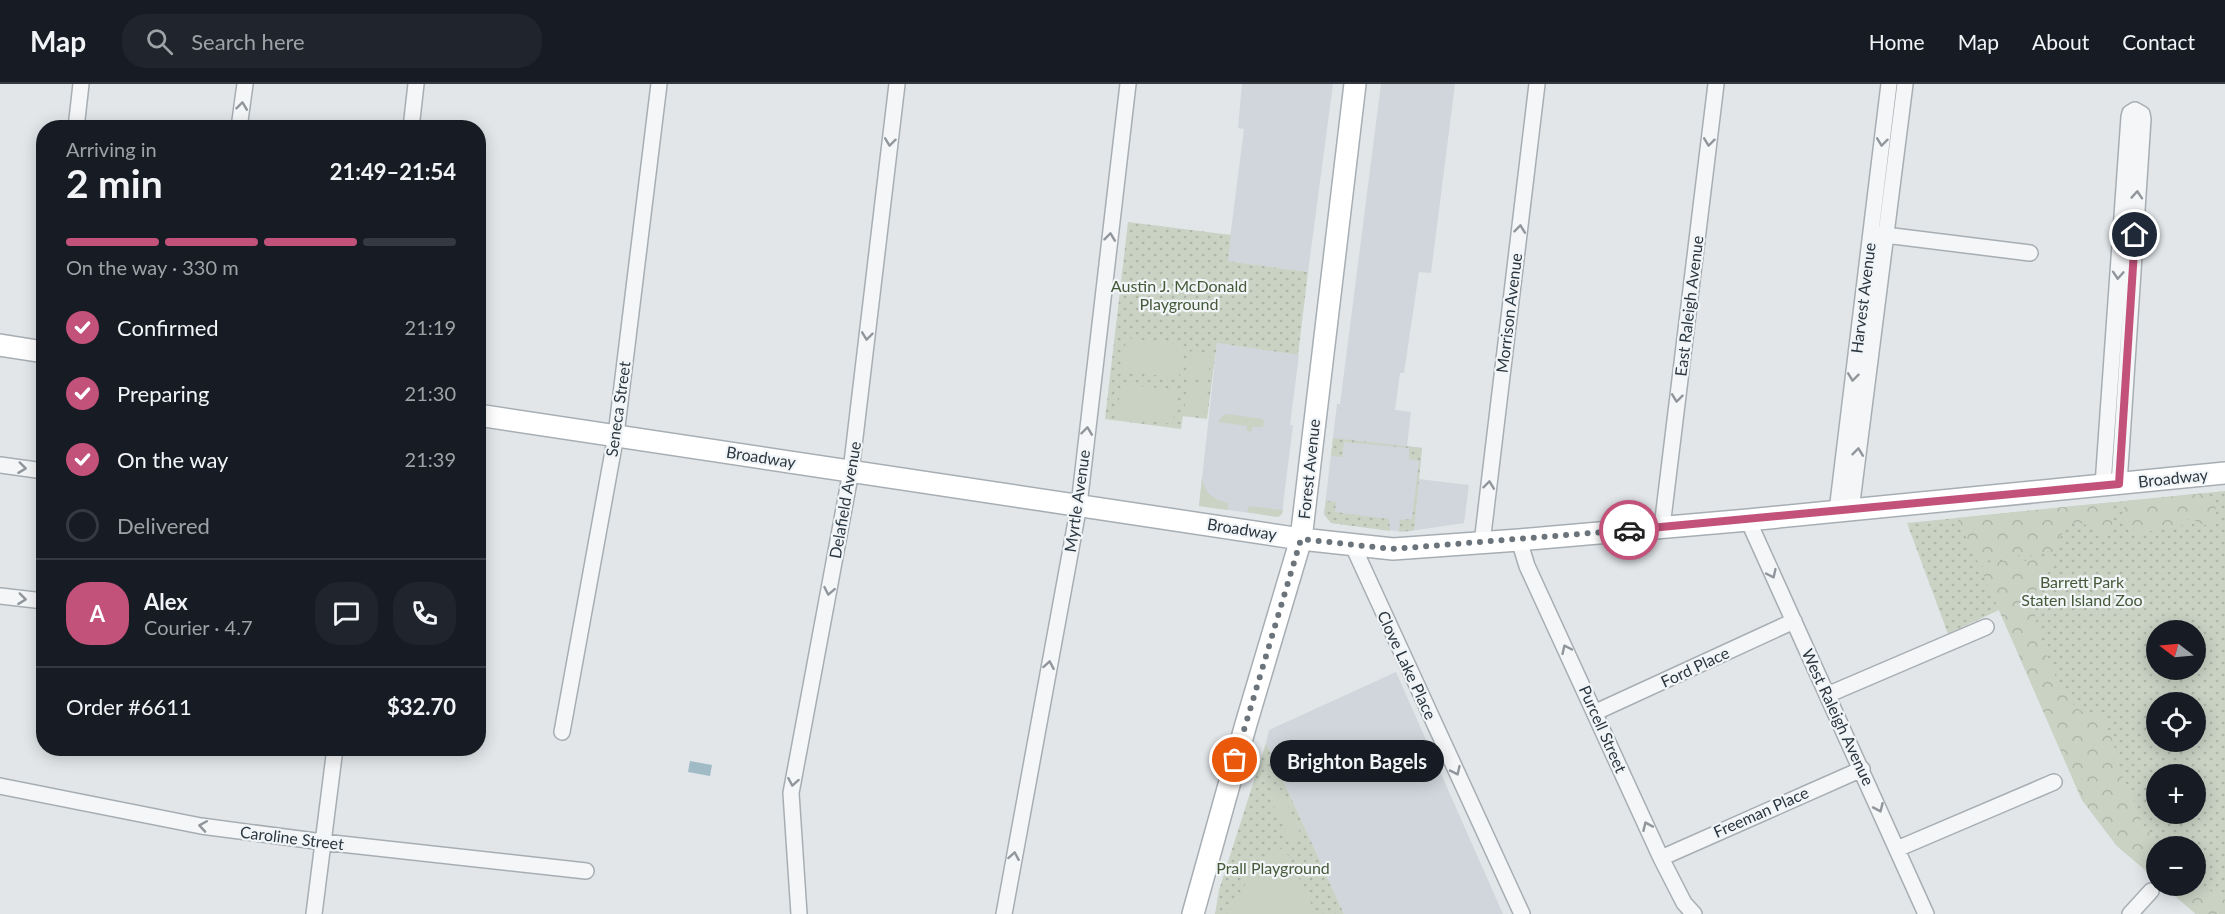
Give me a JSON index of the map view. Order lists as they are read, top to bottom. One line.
{"streets":{"street":["Harvest Avenue","East Raleigh Avenue","Morrison Avenue","Seneca Street","Broadway","Forest Avenue","Delafield Avenue","Myrtle Avenue","Clove Lake Place","Ford Place","West Raleigh Avenue","Purcell Street","Freeman Place","Caroline Street"]},"crossings":[["Harvest Avenue","Broadway"],["East Raleigh Avenue","Broadway"],["Morrison Avenue","Broadway"],["Seneca Street","Broadway"],["Broadway","Forest Avenue"],["Broadway","Delafield Avenue"],["Broadway","Myrtle Avenue"],["Broadway","Clove Lake Place"],["Broadway","West Raleigh Avenue"],["Broadway","Purcell Street"],["Ford Place","West Raleigh Avenue"],["Ford Place","Purcell Street"],["West Raleigh Avenue","Freeman Place"],["Purcell Street","Freeman Place"]],"one_way":["East Raleigh Avenue","Morrison Avenue","Delafield Avenue","Myrtle Avenue","Clove Lake Place","West Raleigh Avenue","Purcell Street","Caroline Street"],"parks":["Austin J. McDonald Playground","Barrett Park Staten Island Zoo","Prall Playground"],"places":["Brighton Bagels"],"north":"left","page":{"header":"Map","search":"Search here","nav":["Home","Map","About","Contact"],"heading":["2 min","Arriving in","21:49–21:54"],"panel":["Alex","Courier · 4.7","Order #6611","$32.70"],"bar":"On the way · 330 m","list":[["Confirmed","21:19"],["Preparing","21:30"],["On the way","21:39"],"Delivered"],"round":"A","map_buttons":["+","−"],"bubble":"Brighton Bagels"}}
